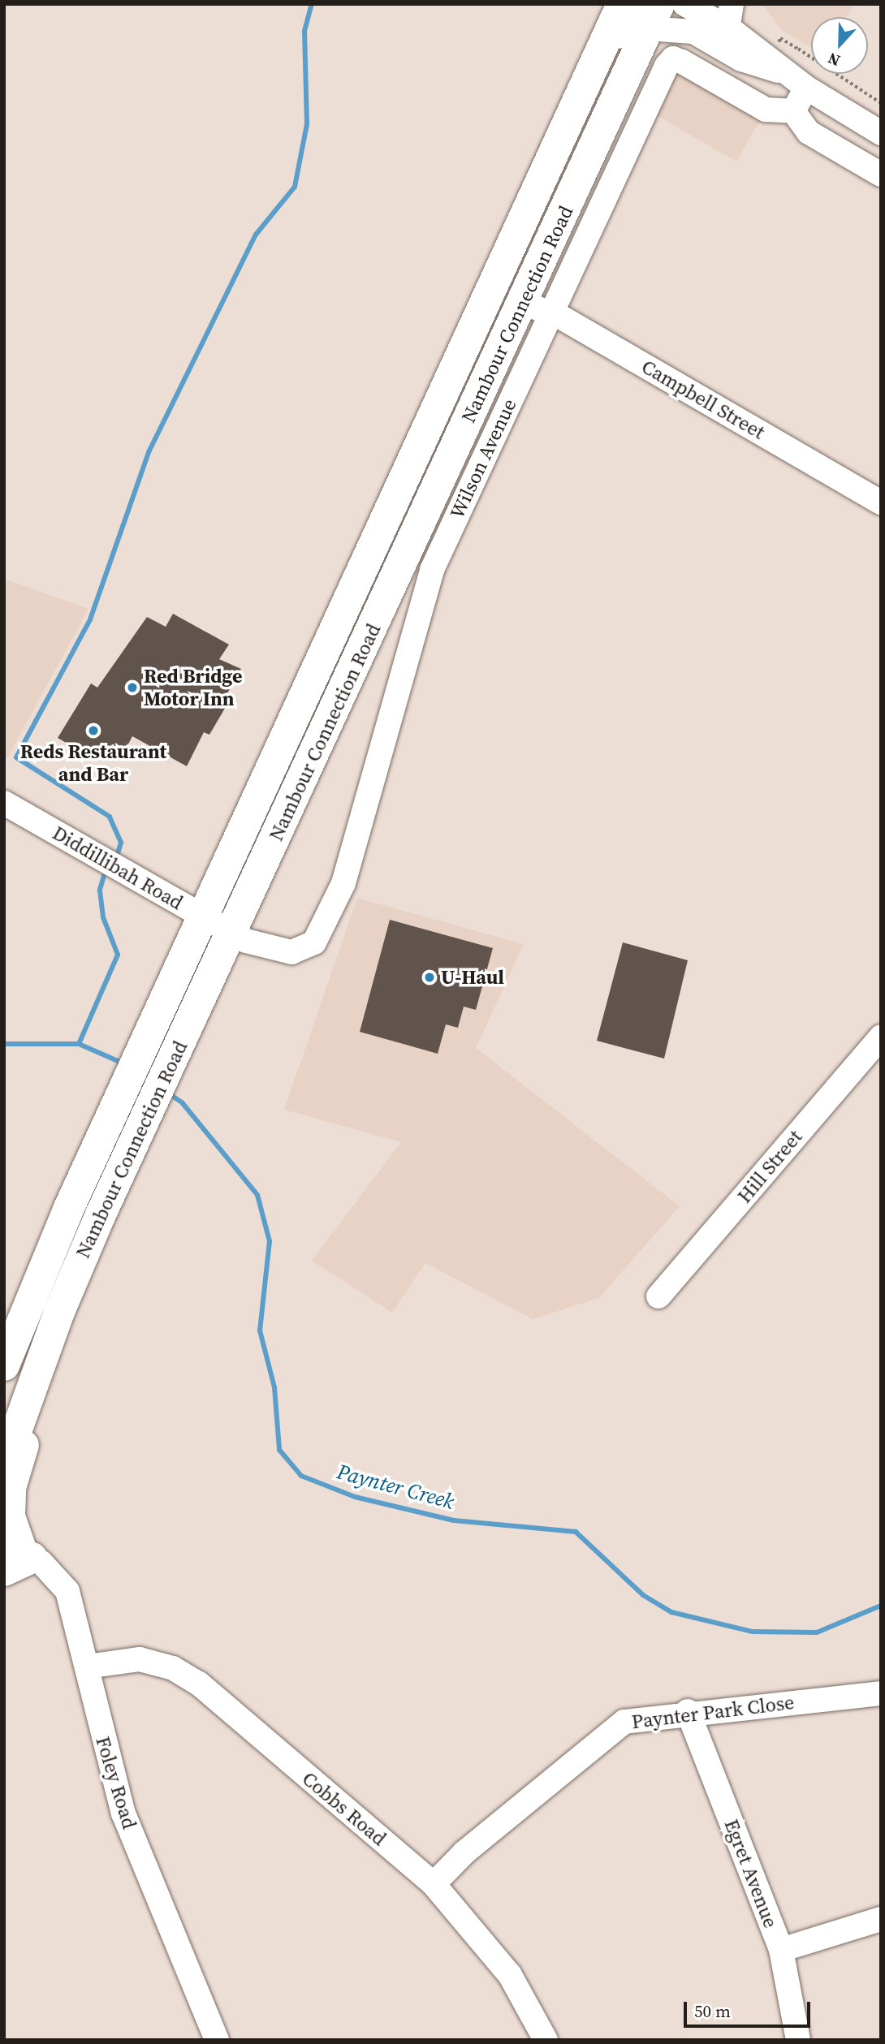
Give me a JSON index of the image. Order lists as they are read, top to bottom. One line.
{"streets":{"highway":["Nambour Connection Road"],"street":["Campbell Street","Wilson Avenue","Diddillibah Road","Hill Street","Paynter Park Close","Foley Road","Cobbs Road","Egret Avenue"]},"crossings":[["Nambour Connection Road","Campbell Street"],["Nambour Connection Road","Wilson Avenue"],["Nambour Connection Road","Diddillibah Road"],["Campbell Street","Wilson Avenue"],["Wilson Avenue","Diddillibah Road"],["Paynter Park Close","Cobbs Road"],["Paynter Park Close","Egret Avenue"],["Foley Road","Cobbs Road"]],"water":["Paynter Creek"],"places":["Red Bridge Motor Inn","Reds Restaurant and Bar","U-Haul"],"scale_bar":"50 m","north":"bottom"}
